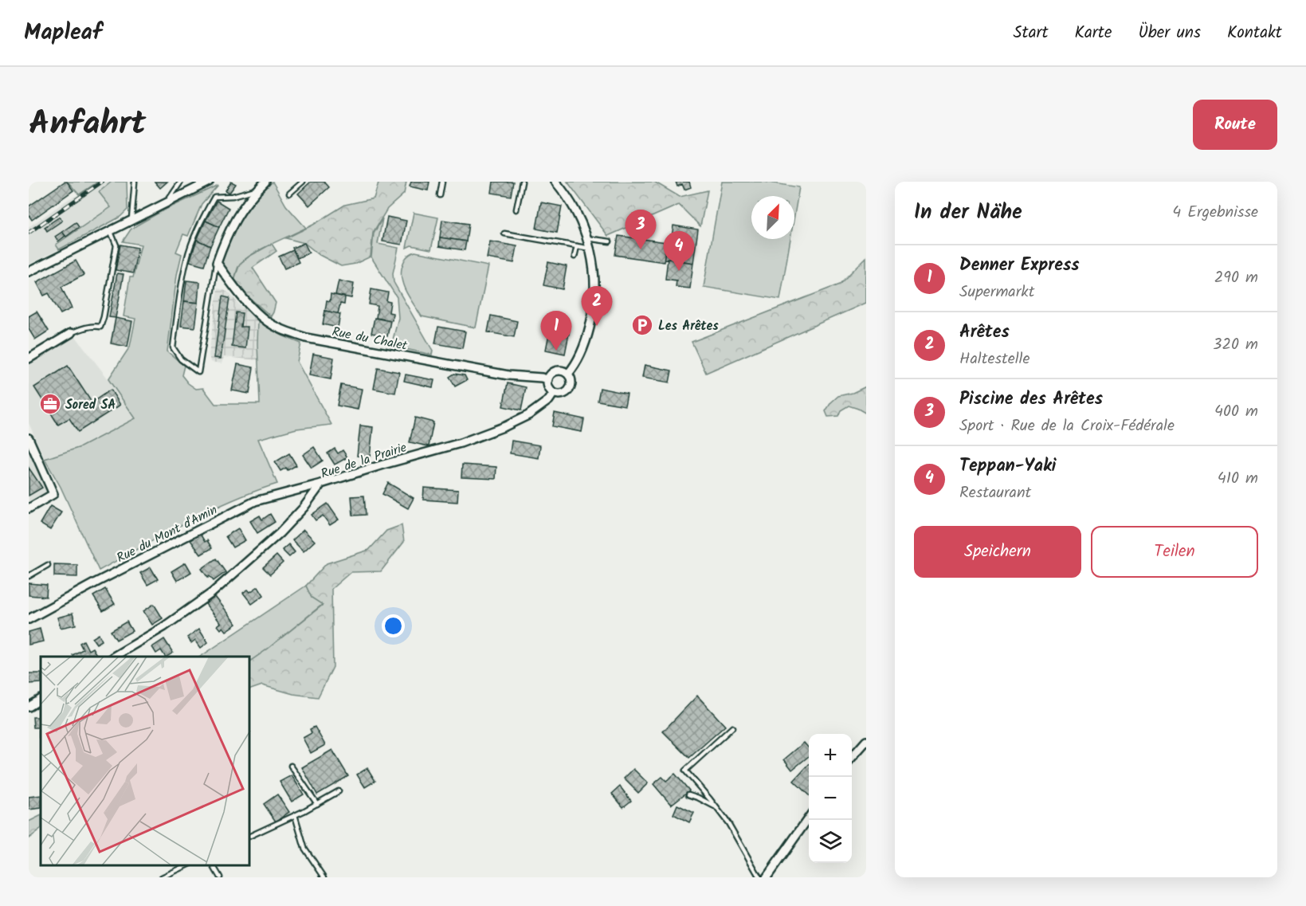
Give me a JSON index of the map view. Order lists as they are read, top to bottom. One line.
{"streets":{"street":["Rue du Chalet","Rue de la Prairie","Rue du Mont d'Amin"]},"crossings":[["Rue du Chalet","Rue de la Prairie"],["Rue de la Prairie","Rue du Mont d'Amin"]],"places":{"parking":["Les Arêtes"],"office":["Sored SA"]},"north":"top right","page":{"header":"Mapleaf","nav":["Start","Karte","Über uns","Kontakt"],"title":"Anfahrt","buttons":["Route",["Speichern","Teilen"]],"heading":["In der Nähe","4 Ergebnisse"],"pins":["3","4","2","1"],"list":[{"mark":"1","name":"Denner Express","note":"Supermarkt","value":"290 m"},{"mark":"2","name":"Arêtes","note":"Haltestelle","value":"320 m"},{"mark":"3","name":"Piscine des Arêtes","note":"Sport · Rue de la Croix-Fédérale","value":"400 m"},{"mark":"4","name":"Teppan-Yaki","note":"Restaurant","value":"410 m"}],"map_buttons":["+","−"]}}
